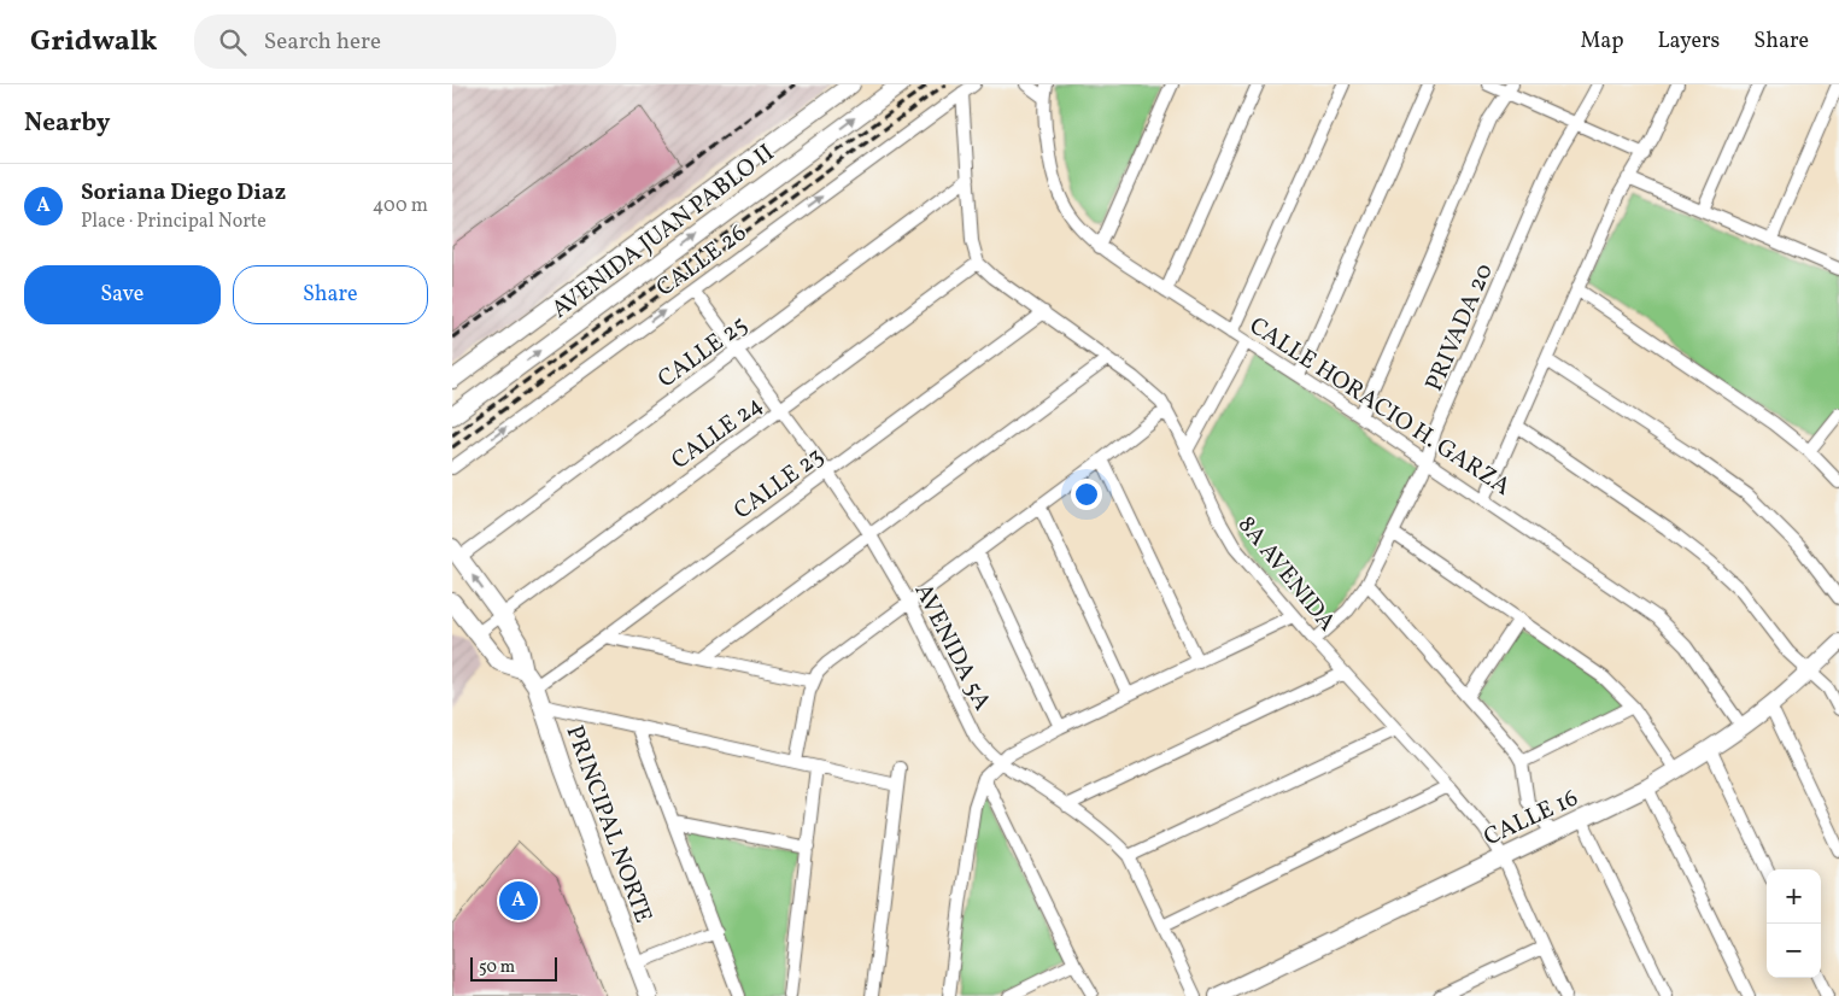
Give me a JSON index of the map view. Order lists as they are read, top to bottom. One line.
{"streets":{"street":["AVENIDA JUAN PABLO II","CALLE 26","PRIVADA 20","CALLE 25","CALLE HORACIO H. GARZA","CALLE 24","CALLE 23","8A AVENIDA","AVENIDA 5A","CALLE 16","PRINCIPAL NORTE"]},"crossings":[["CALLE 26","AVENIDA 5A"],["PRIVADA 20","CALLE HORACIO H. GARZA"],["PRIVADA 20","8A AVENIDA"],["CALLE 25","AVENIDA 5A"],["CALLE 25","PRINCIPAL NORTE"],["CALLE HORACIO H. GARZA","CALLE 16"],["CALLE 24","8A AVENIDA"],["CALLE 24","AVENIDA 5A"],["CALLE 24","PRINCIPAL NORTE"],["CALLE 23","8A AVENIDA"],["CALLE 23","AVENIDA 5A"],["CALLE 23","PRINCIPAL NORTE"],["8A AVENIDA","CALLE 16"]],"one_way":["CALLE 26"],"scale_bar":"50 m","page":{"header":"Gridwalk","search":"Search here","nav":["Map","Layers","Share"],"heading":"Nearby","list":[{"mark":"A","name":"Soriana Diego Diaz","note":"Place · Principal Norte","value":"400 m"}],"buttons":["Save","Share"],"map_buttons":["+","−"],"pins":"A","scale":"50 m"}}
